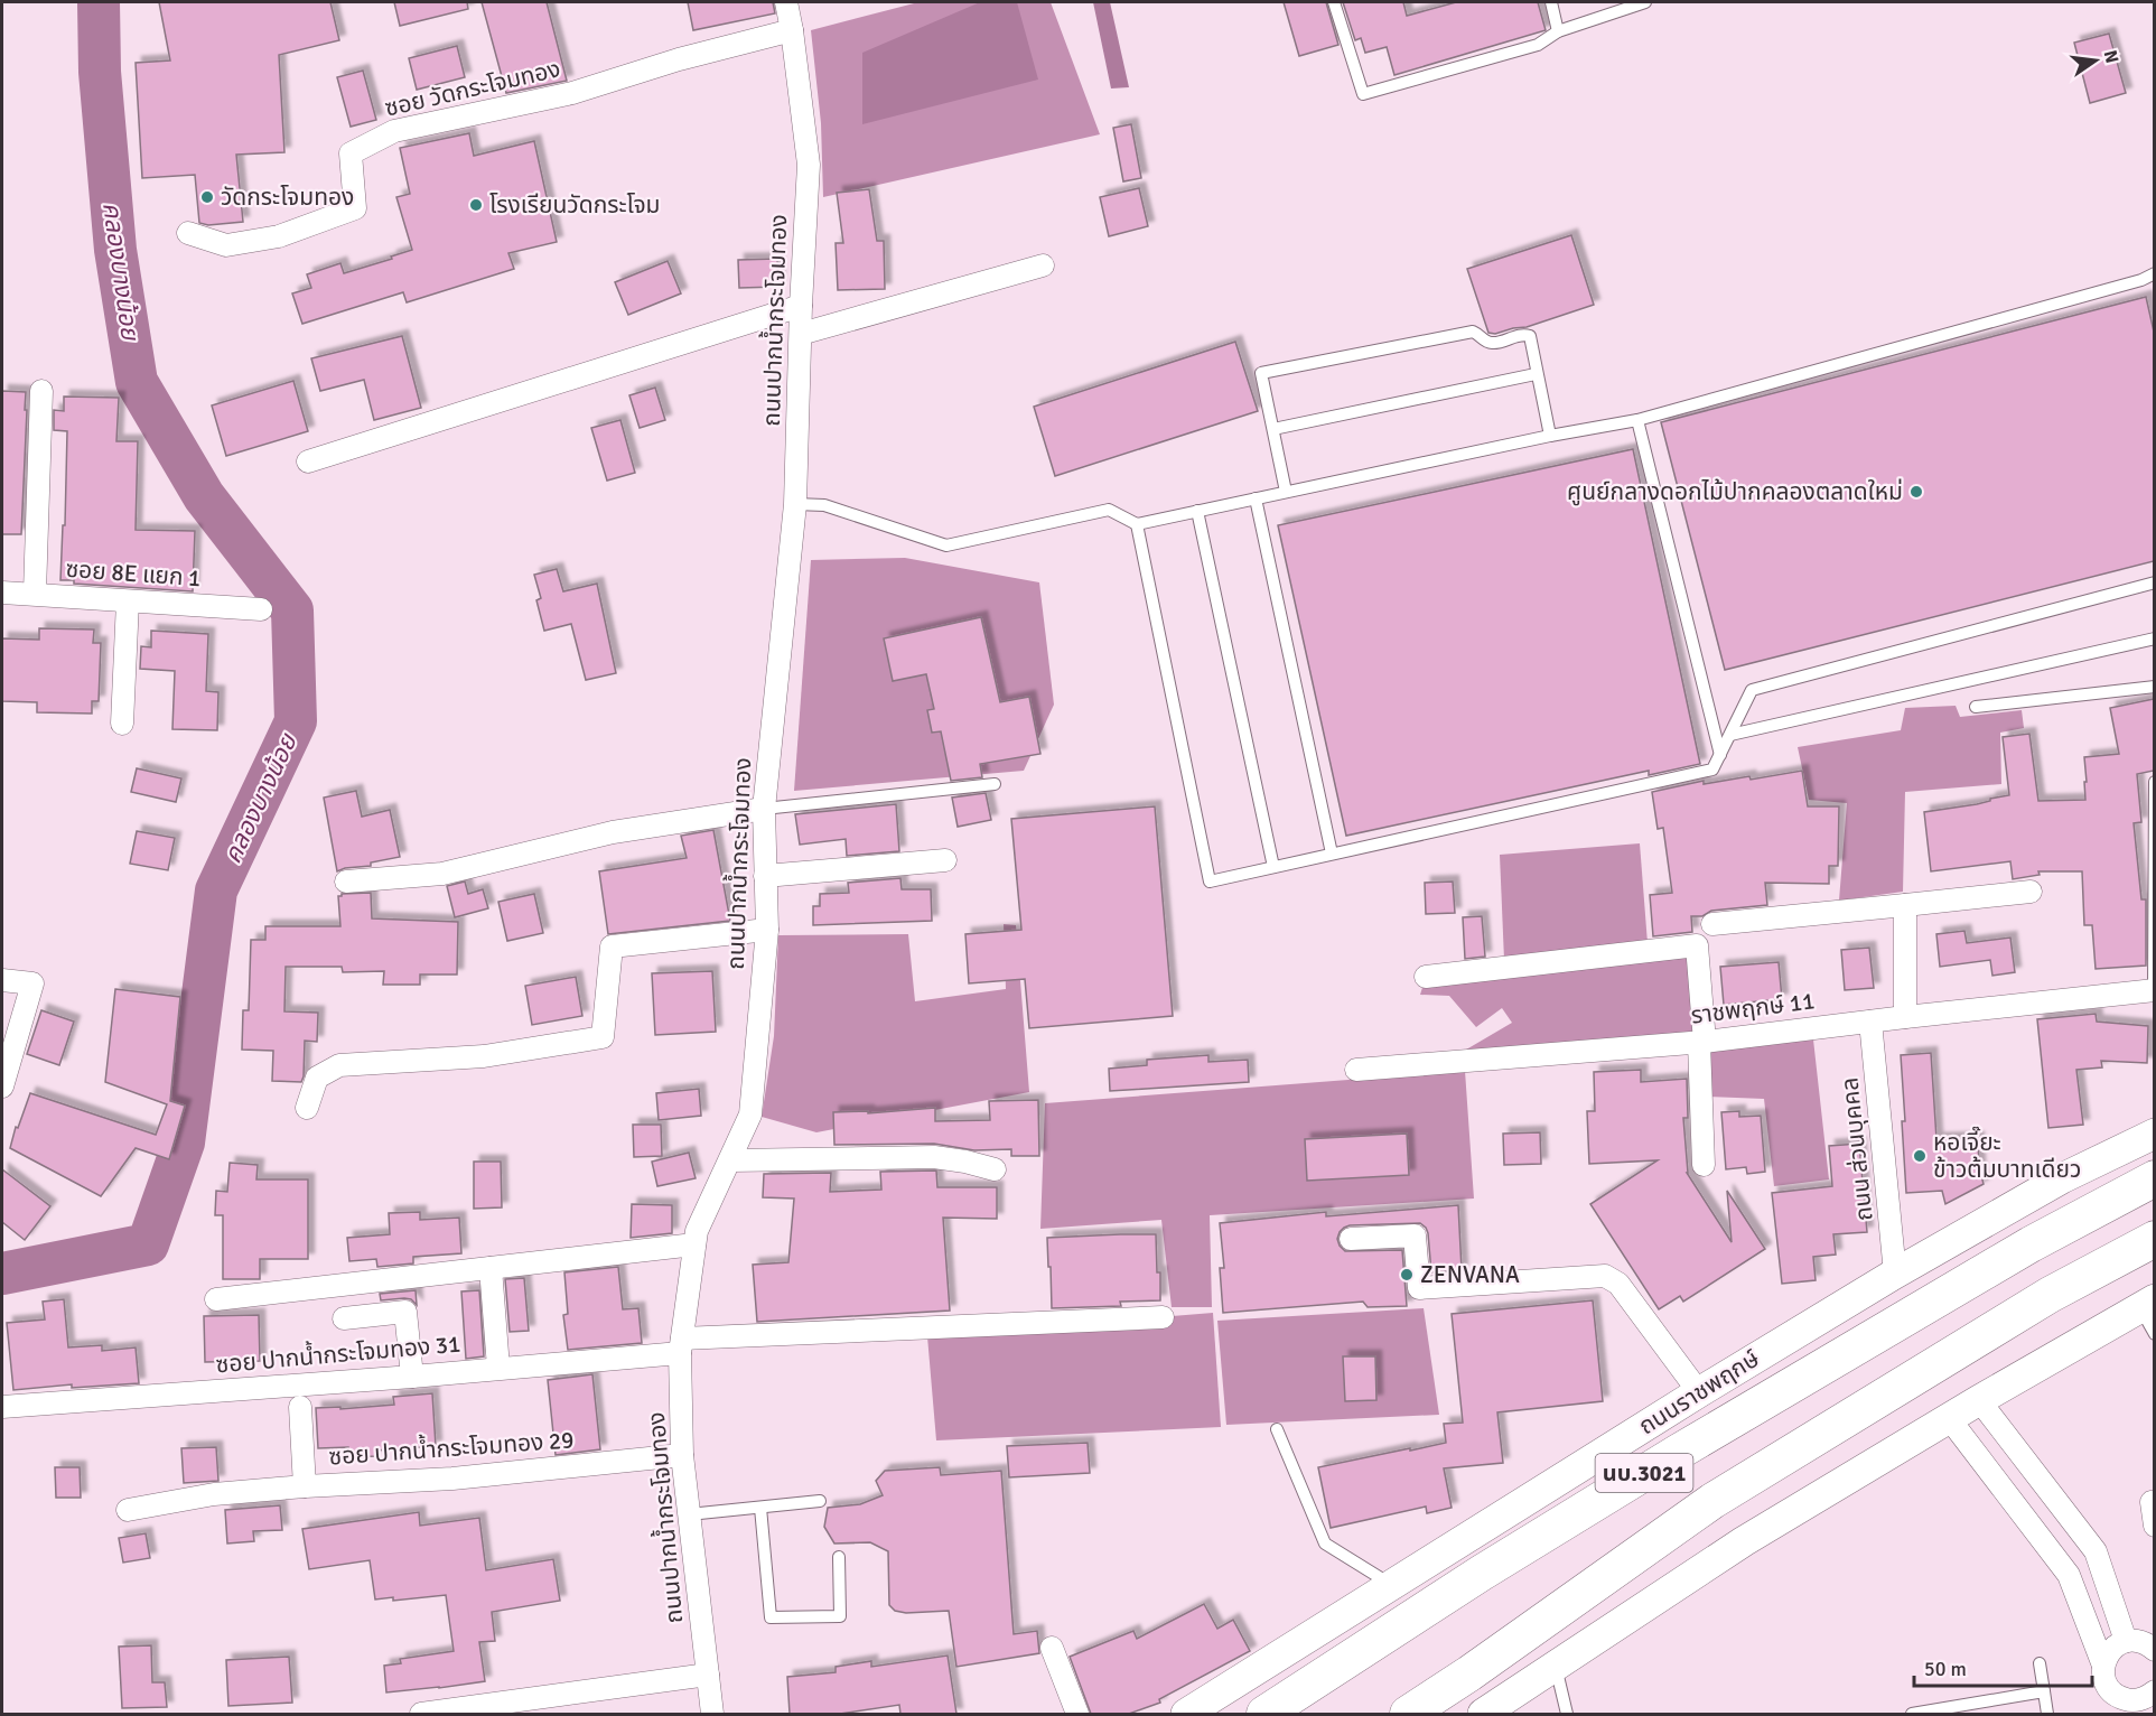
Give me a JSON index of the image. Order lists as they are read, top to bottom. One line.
{"streets":{"main road":["ถนนราชพฤกษ์","นบ.3021"],"street":["ซอย วัดกระโจมทอง","ถนนปากน้ำกระโจมทอง","ซอย 8E แยก 1","ราชพฤกษ์ 11","ถนน ส่วนบุคคล","ซอย ปากน้ำกระโจมทอง 31","ซอย ปากน้ำกระโจมทอง 29"]},"crossings":[["ซอย วัดกระโจมทอง","ถนนปากน้ำกระโจมทอง"],["ถนนปากน้ำกระโจมทอง","ซอย ปากน้ำกระโจมทอง 31"],["ถนนปากน้ำกระโจมทอง","ซอย ปากน้ำกระโจมทอง 29"],["ราชพฤกษ์ 11","ถนน ส่วนบุคคล"],["ถนน ส่วนบุคคล","ถนนราชพฤกษ์"]],"water":["คลองบางน้อย"],"places":["วัดกระโจมทอง","โรงเรียนวัดกระโจม","ศูนย์กลางดอกไม้ปากคลองตลาดใหม่","หอเจี๊ยะ ข้าวต้มบาทเดียว","ZENVANA"],"scale_bar":"50 m","north":"right"}
